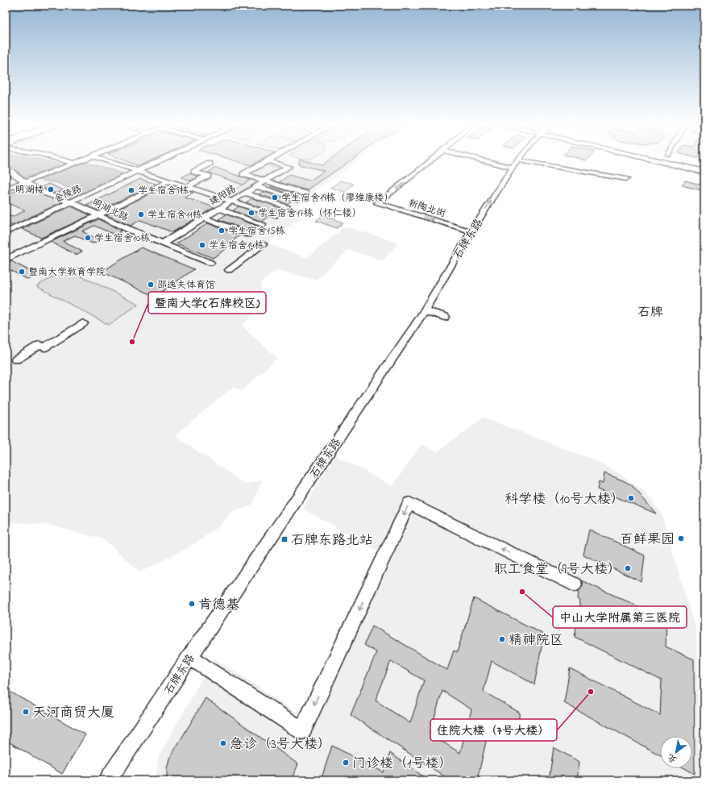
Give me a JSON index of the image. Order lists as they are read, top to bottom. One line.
{"streets":{"street":["金陵路","建阳路","新陶北街","明湖北路","石牌东路"]},"crossings":[["金陵路","明湖北路"],["建阳路","明湖北路"],["新陶北街","石牌东路"]],"districts":["石牌"],"places":{"other":["明湖楼","学生宿舍9栋","学生宿舍19栋（廖维康楼）","学生宿舍17栋（怀仁楼）","学生宿舍11栋","学生宿舍15栋","学生宿舍10栋","学生宿舍14栋","暨南大学教育学院","邵逸夫体育馆","暨南大学(石牌校区)","科学楼（10号大楼）","百鲜果园","职工食堂（9号大楼）","中山大学附属第三医院","肯德基","精神院区","住院大楼（7号大楼）","天河商贸大厦","急诊（3号大楼）","门诊楼（1号楼）"],"transit":["石牌东路北站"]},"north":"bottom left"}
